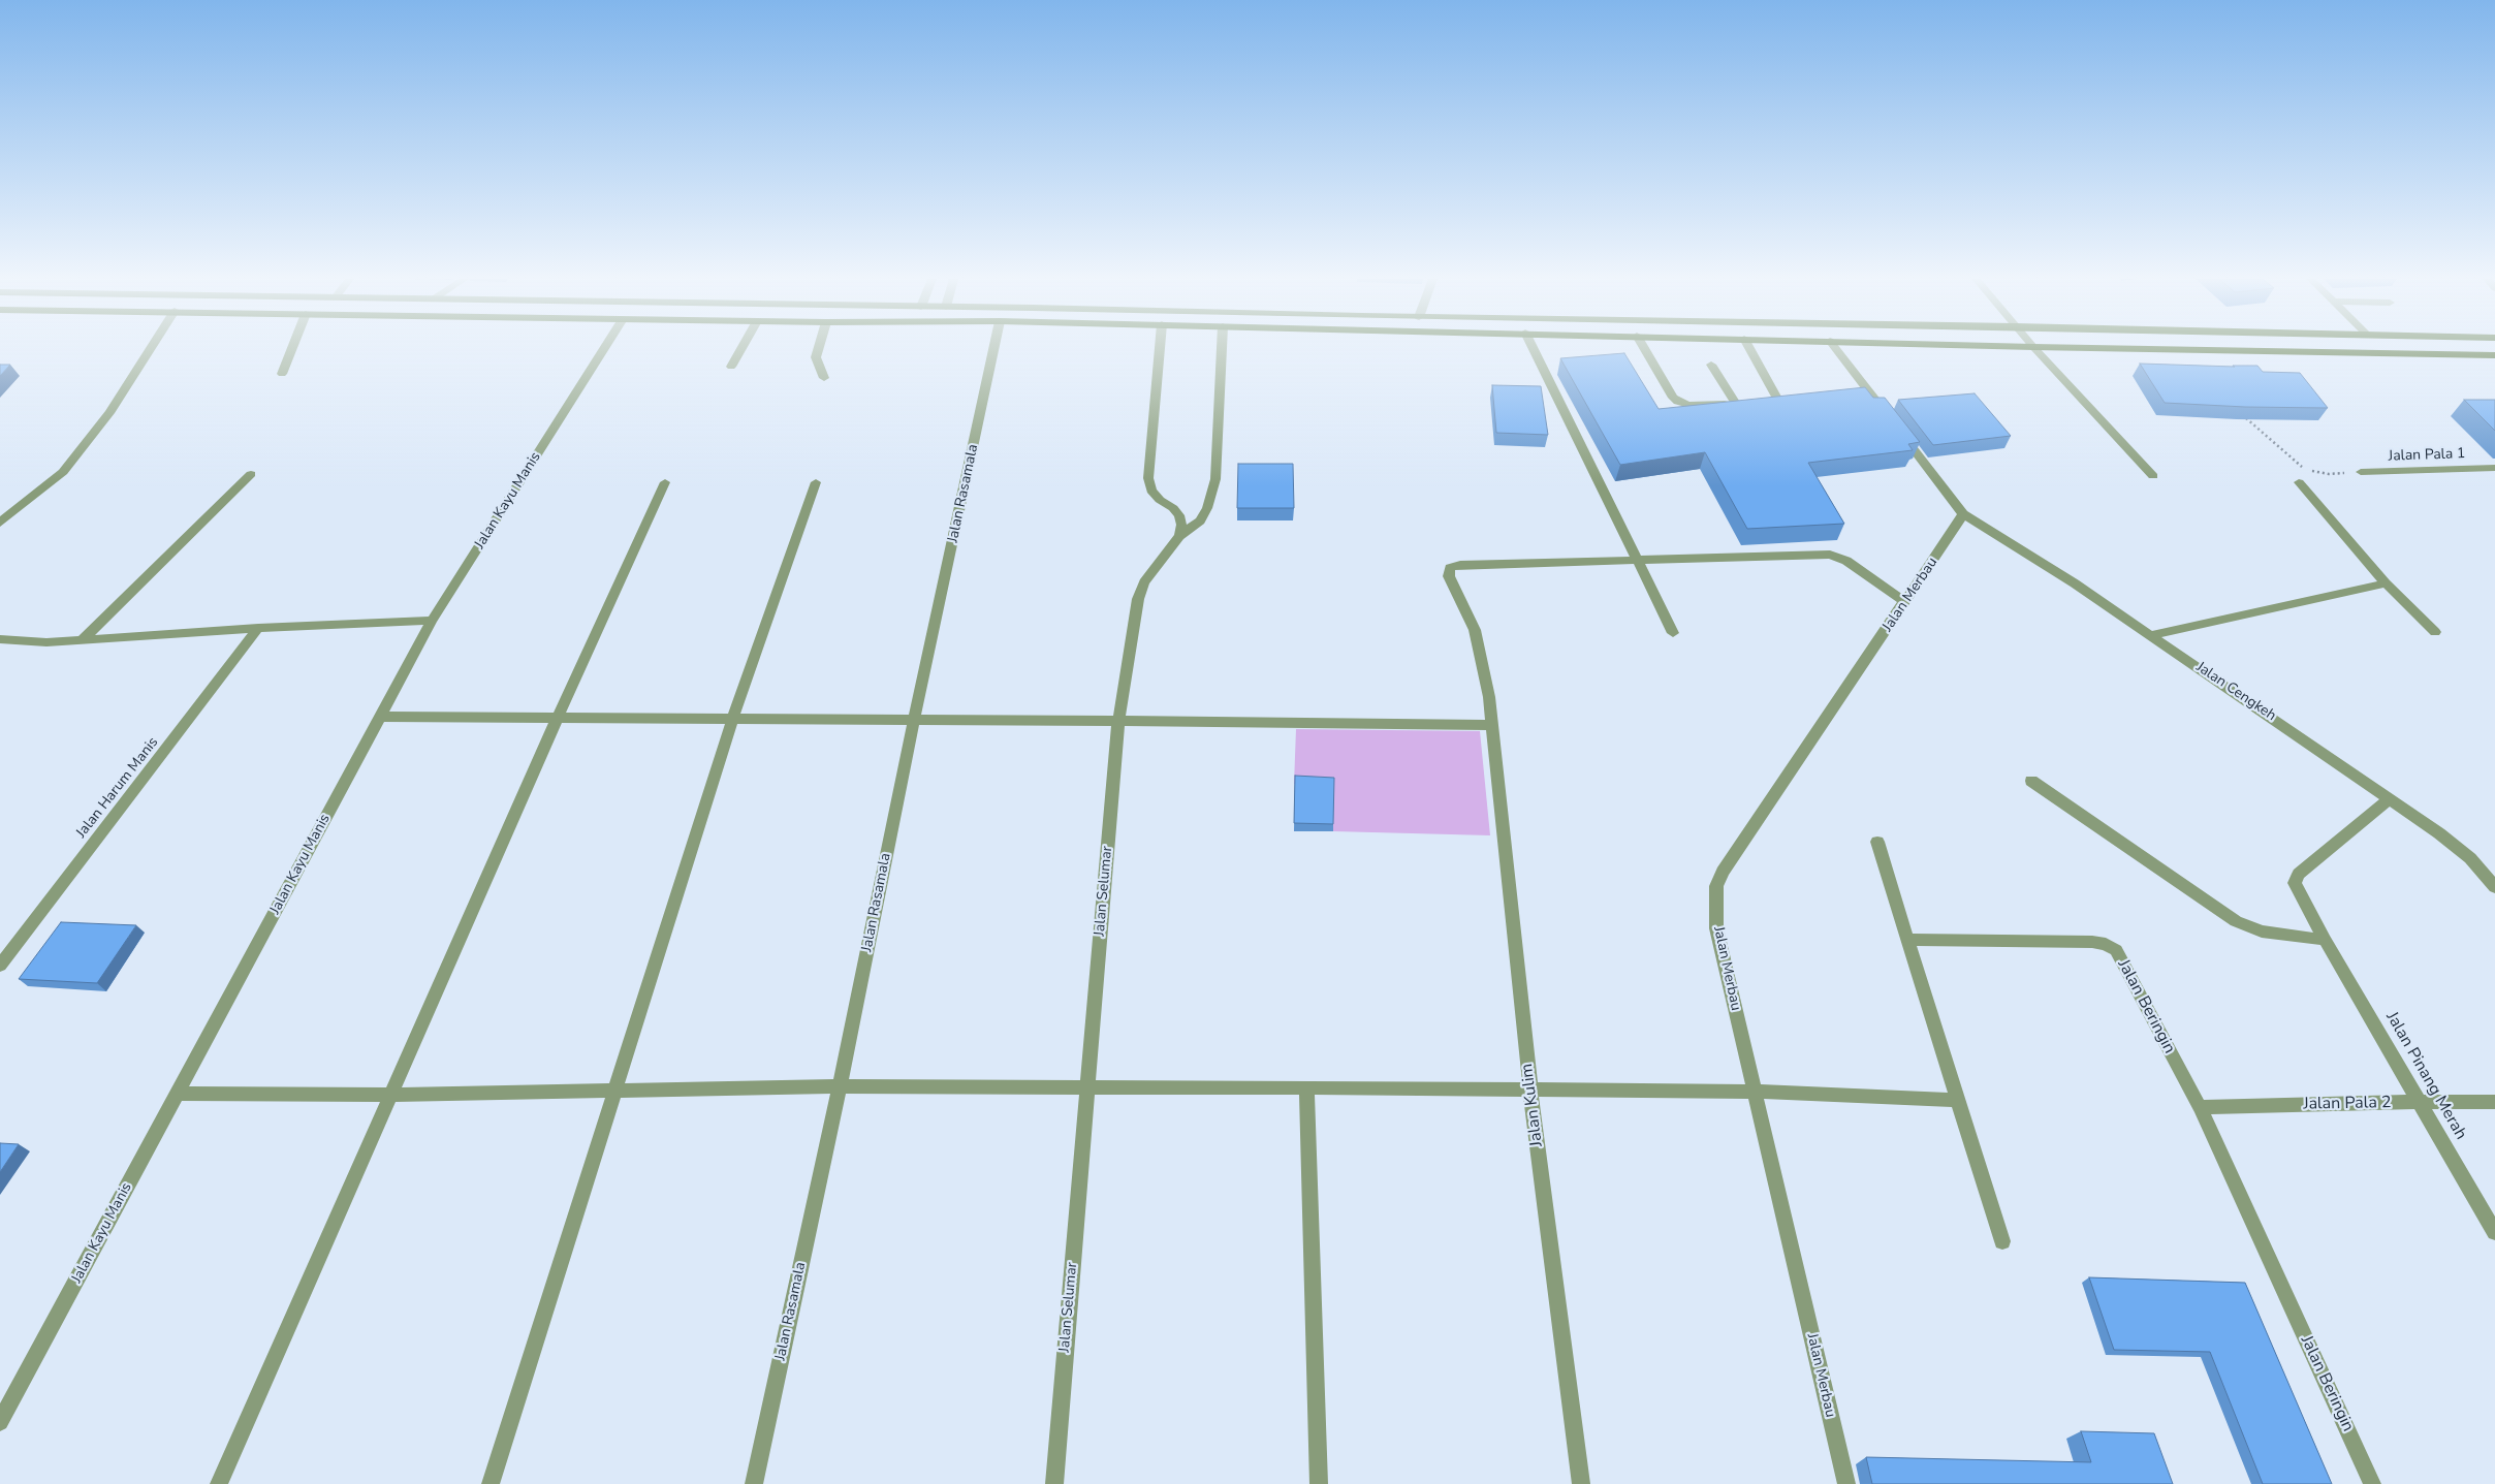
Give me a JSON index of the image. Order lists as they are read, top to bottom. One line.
{"streets":{"street":["Jalan Pala 1","Jalan Rasamala","Jalan Kayu Manis","Jalan Merbau","Jalan Cengkeh","Jalan Harum Manis","Jalan Selumar","Jalan Beringin","Jalan Pinang Merah","Jalan Pala 2","Jalan Kulim"]},"crossings":[["Jalan Merbau","Jalan Cengkeh"],["Jalan Cengkeh","Jalan Pinang Merah"],["Jalan Beringin","Jalan Pala 2"],["Jalan Pinang Merah","Jalan Pala 2"]]}
